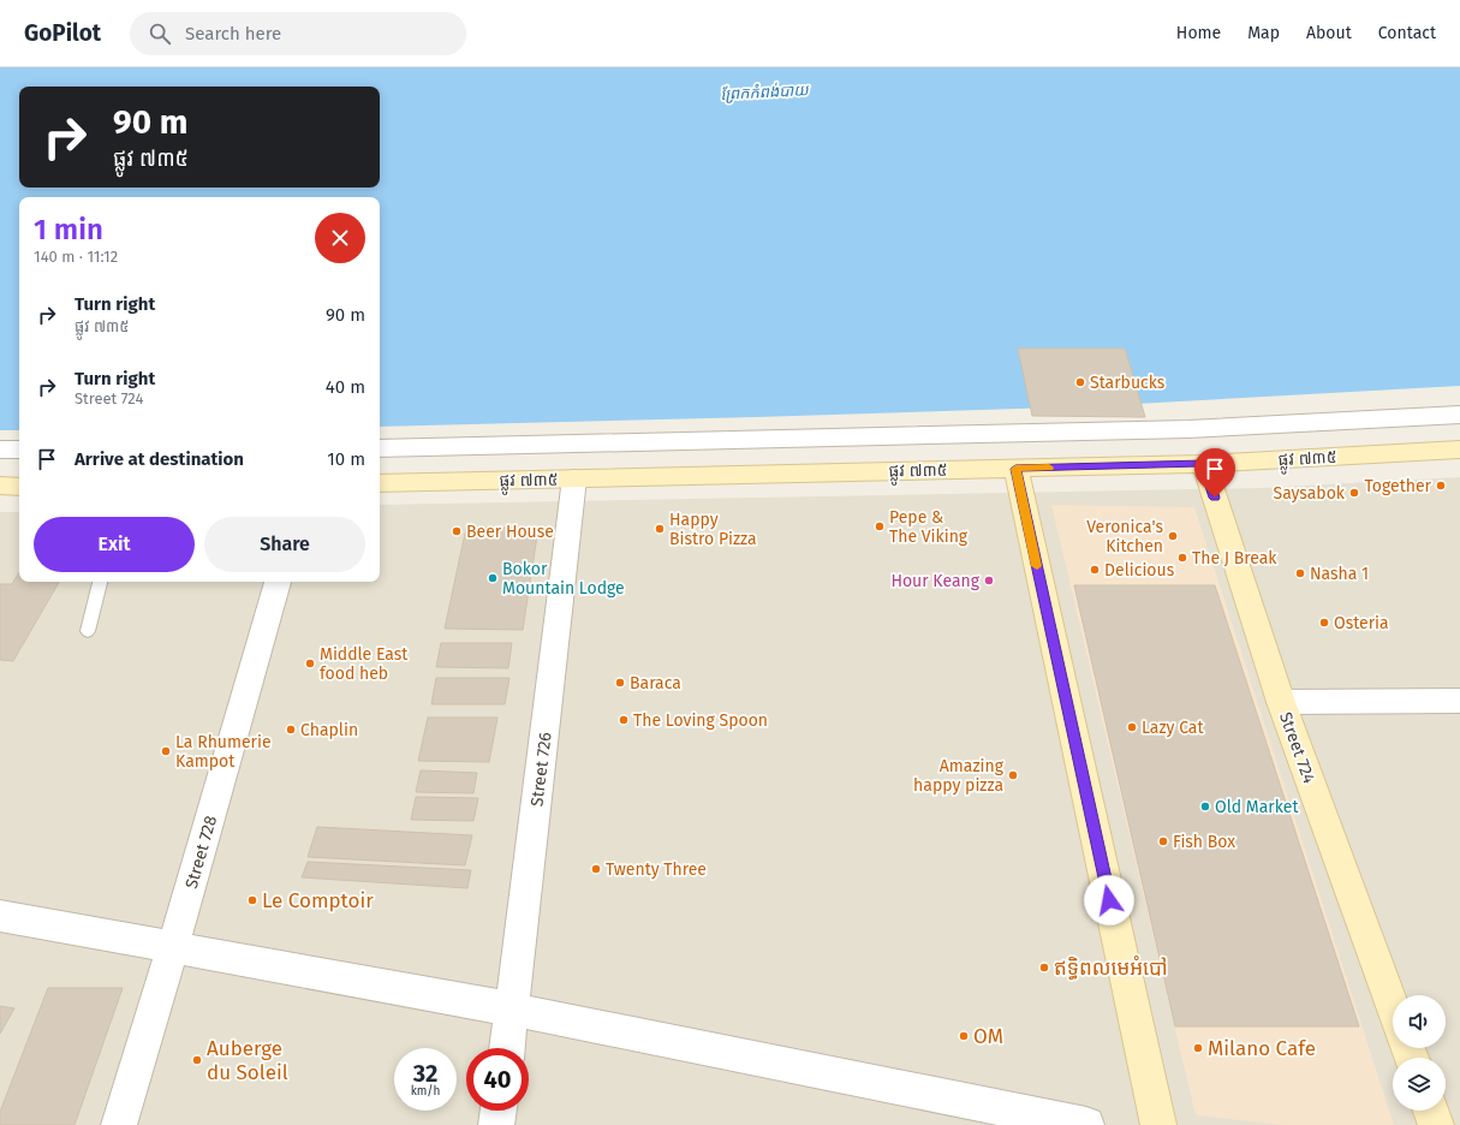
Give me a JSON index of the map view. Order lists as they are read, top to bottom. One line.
{"streets":{"street":["ផ្លូវ ៧៣៥","Street 724","Street 726","Street 728"]},"crossings":[["ផ្លូវ ៧៣៥","Street 724"],["ផ្លូវ ៧៣៥","Street 726"]],"water":["ព្រែកកំពង់បាយ"],"places":["Starbucks","Together","Saysabok","Pepe & The Viking","Happy Bistro Pizza","Beer House","Veronica's Kitchen","The J Break","Delicious","Nasha 1","Bokor Mountain Lodge","Hour Keang","Osteria","Middle East food heb","Baraca","The Loving Spoon","Lazy Cat","Chaplin","La Rhumerie Kampot","Amazing happy pizza","Old Market","Fish Box","Twenty Three","Le Comptoir","ឥទ្ធិពលមេអំបៅ","OM","Milano Cafe","Auberge du Soleil"],"page":{"header":"GoPilot","search":"Search here","nav":["Home","Map","About","Contact"],"turn":["90 m","ផ្លូវ ៧៣៥"],"heading":["1 min","140 m · 11:12"],"list":[{"name":"Turn right","note":"ផ្លូវ ៧៣៥","value":"90 m"},{"name":"Turn right","note":"Street 724","value":"40 m"},{"name":"Arrive at destination","value":"10 m"}],"buttons":["Exit","Share"],"speed":"32 km/h","limit":"40"}}
